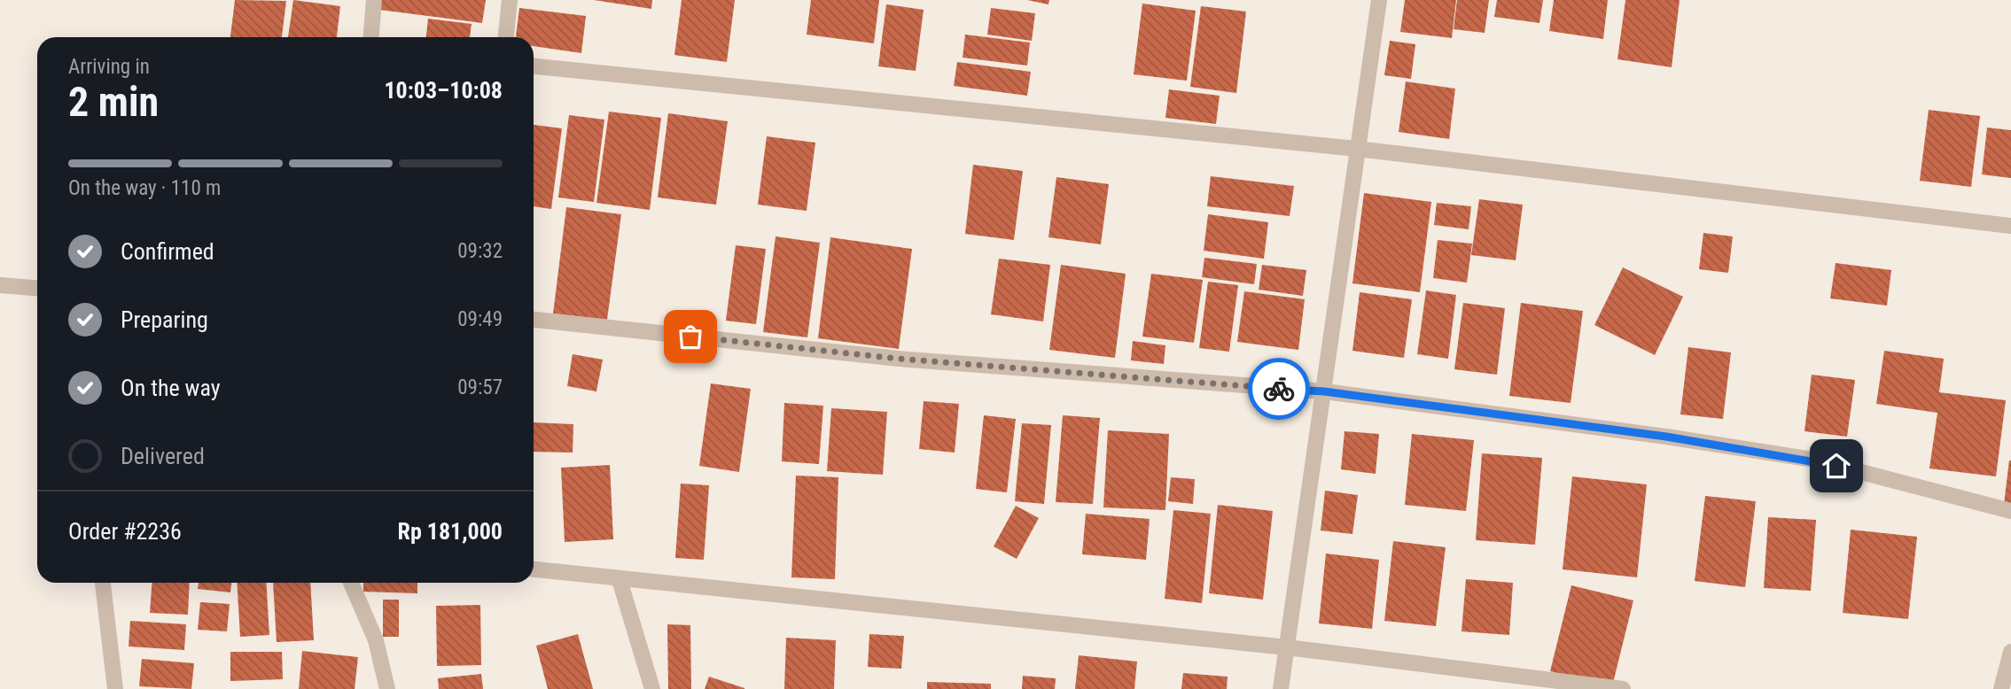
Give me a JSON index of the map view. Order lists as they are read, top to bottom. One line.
{"page":{"heading":["2 min","Arriving in","10:03–10:08"],"panel":["Order #2236","Rp 181,000"],"bar":"On the way · 110 m","list":[["Confirmed","09:32"],["Preparing","09:49"],["On the way","09:57"],"Delivered"]}}
